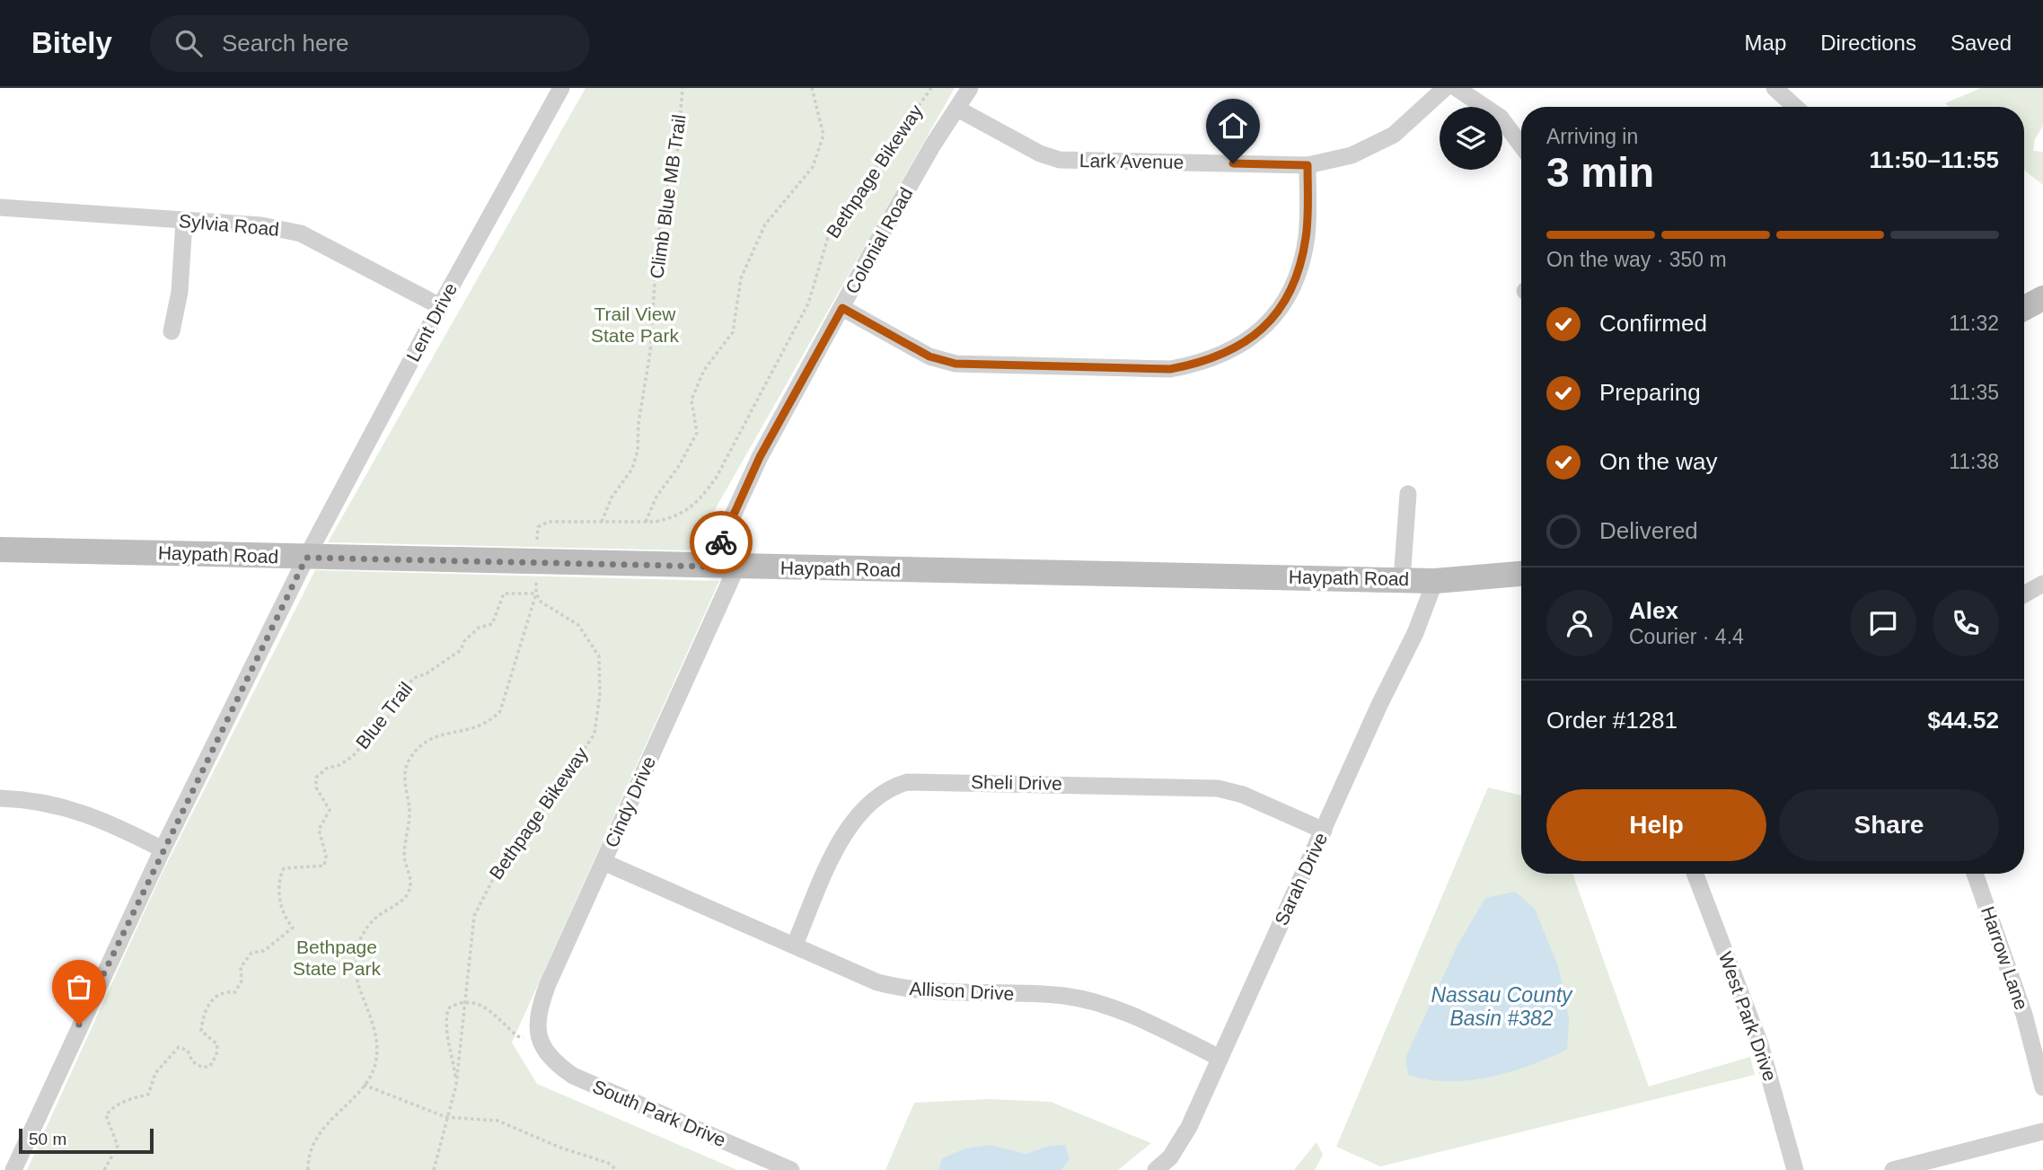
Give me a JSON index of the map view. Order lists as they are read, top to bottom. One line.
{"streets":{"street":["Lark Avenue","Sylvia Road","Colonial Road","Lent Drive","Haypath Road","Sheli Drive","Cindy Drive","Sarah Drive","Harrow Lane","Allison Drive","West Park Drive","South Park Drive"],"path":["Bethpage Bikeway","Climb Blue MB Trail","Blue Trail"]},"crossings":[["Lark Avenue","Colonial Road"],["Bethpage Bikeway","Climb Blue MB Trail"],["Bethpage Bikeway","Blue Trail"],["Sylvia Road","Lent Drive"],["Colonial Road","Haypath Road"],["Colonial Road","Cindy Drive"],["Lent Drive","Haypath Road"],["Haypath Road","Cindy Drive"],["Haypath Road","Sarah Drive"],["Sheli Drive","Sarah Drive"],["Sheli Drive","Allison Drive"],["Cindy Drive","Allison Drive"],["Cindy Drive","South Park Drive"],["Sarah Drive","Allison Drive"]],"water":["Nassau County Basin #382"],"parks":["Trail View State Park","Bethpage State Park"],"scale_bar":"50 m","page":{"header":"Bitely","search":"Search here","nav":["Map","Directions","Saved"],"heading":["3 min","Arriving in","11:50–11:55"],"panel":["Alex","Courier · 4.4","Order #1281","$44.52"],"bar":"On the way · 350 m","list":[["Confirmed","11:32"],["Preparing","11:35"],["On the way","11:38"],"Delivered"],"buttons":["Help","Share"],"scale":"50 m"}}
